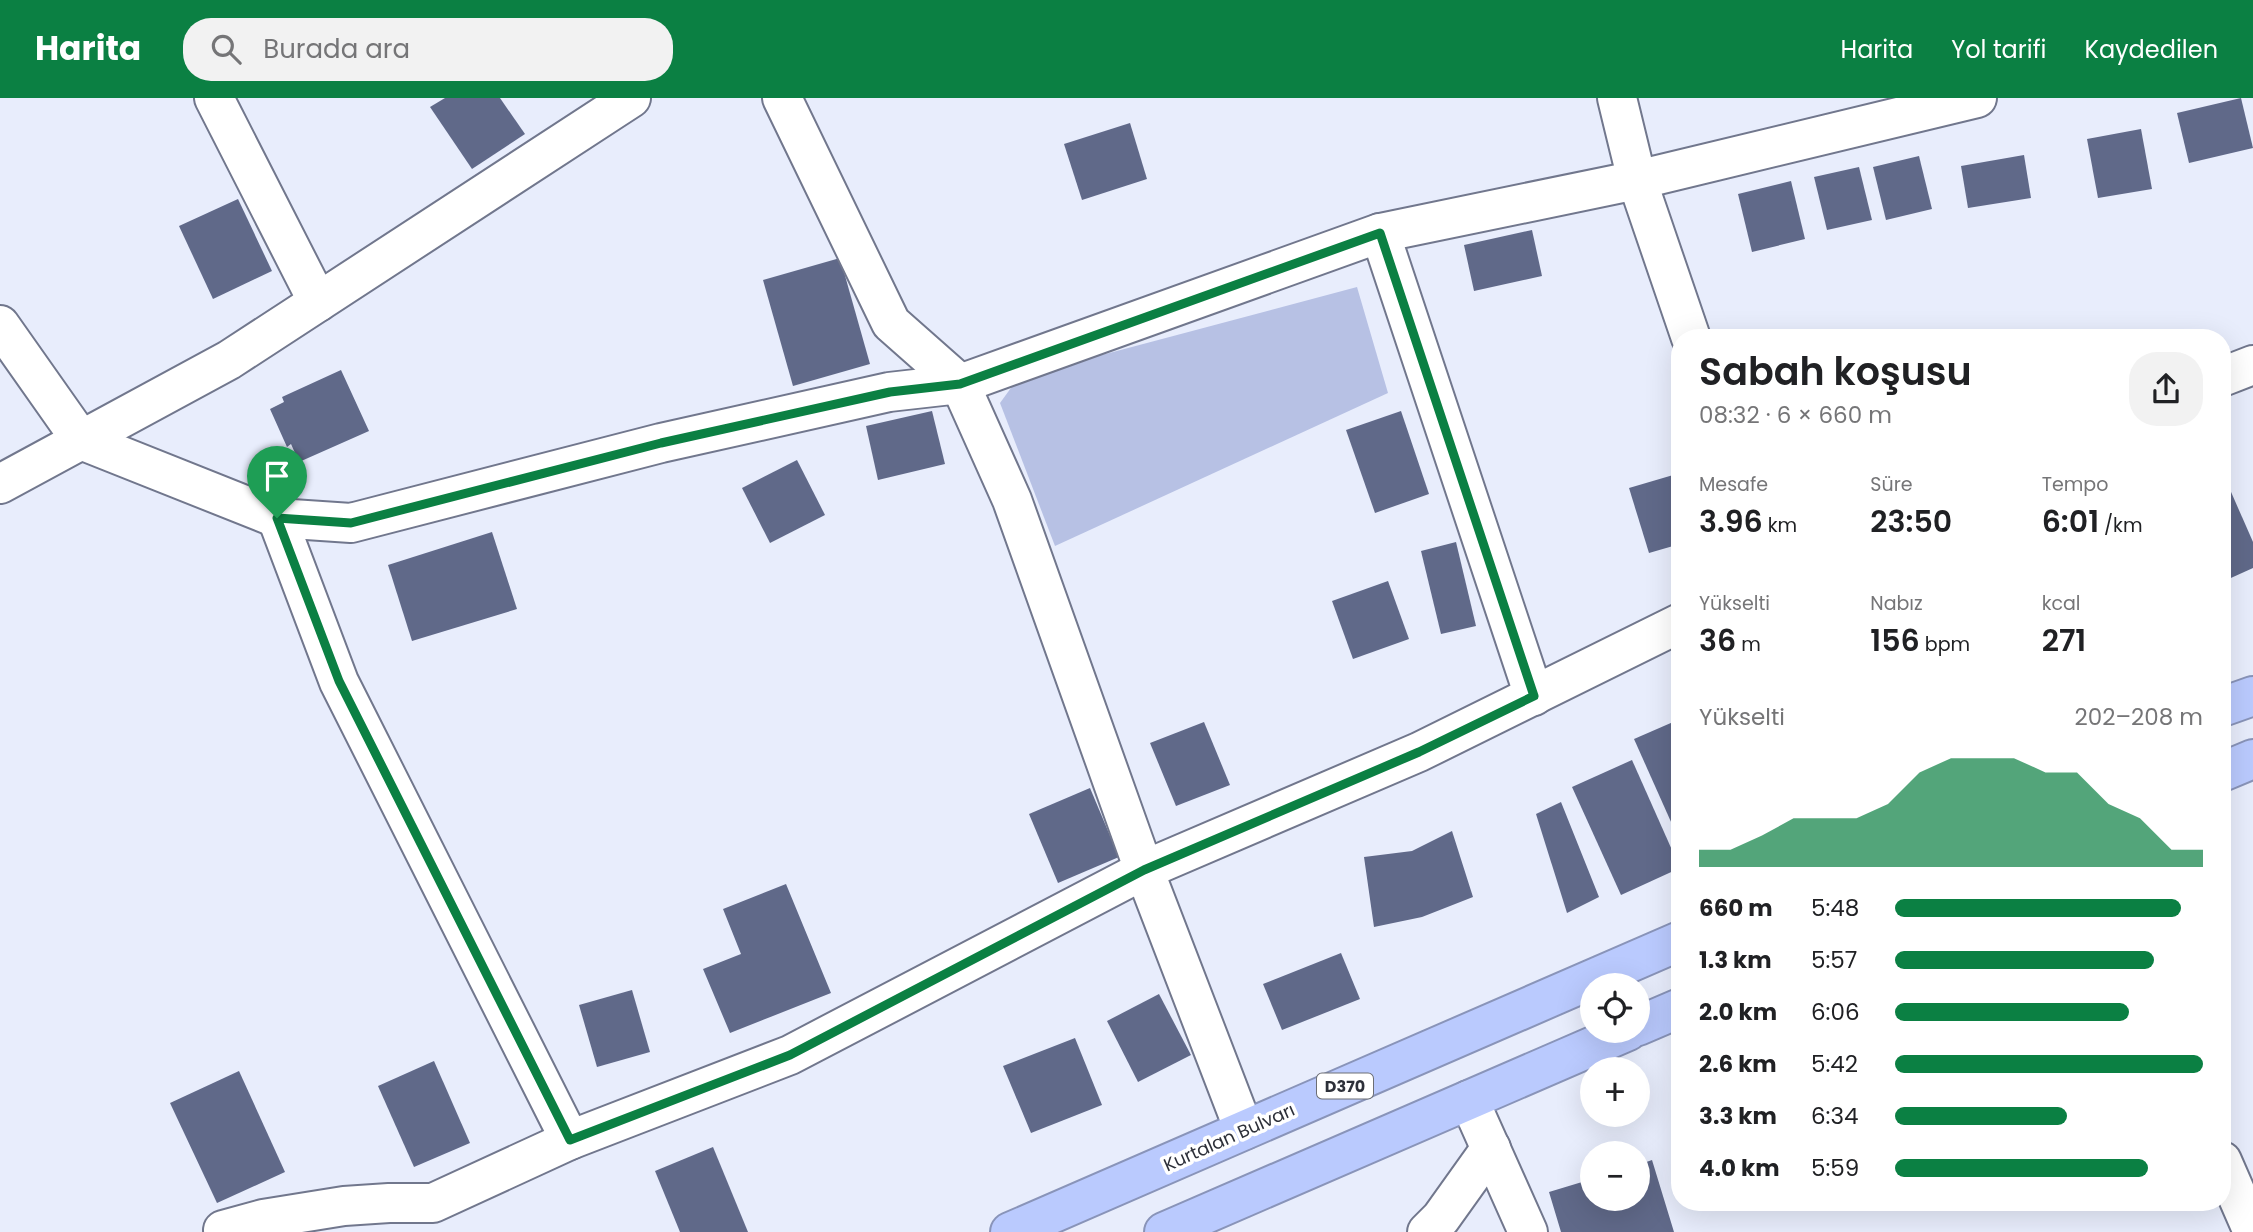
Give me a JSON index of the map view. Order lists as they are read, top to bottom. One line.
{"streets":{"highway":["D370","Kurtalan Bulvarı"]},"page":{"header":"Harita","search":"Burada ara","nav":["Harita","Yol tarifi","Kaydedilen"],"heading":["Sabah koşusu","08:32 · 6 × 660 m"],"stats":[["Mesafe","3.96 km"],["Süre","23:50"],["Tempo","6:01 /km"],["Yükselti","36 m"],["Nabız","156 bpm"],["kcal","271"]],"chart":["Yükselti","202–208 m"],"list":[{"name":"660 m","note":"5:48"},{"name":"1.3 km","note":"5:57"},{"name":"2.0 km","note":"6:06"},{"name":"2.6 km","note":"5:42"},{"name":"3.3 km","note":"6:34"},{"name":"4.0 km","note":"5:59"}],"map_buttons":["+","−"]}}
